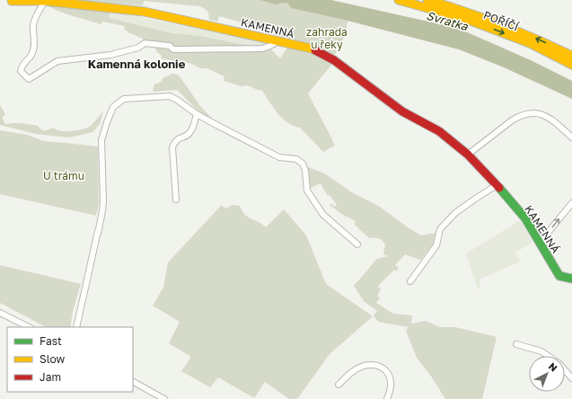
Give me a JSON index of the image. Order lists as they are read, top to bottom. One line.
{"streets":{"street":["POŘÍČÍ","KAMENNÁ"]},"districts":["Kamenná kolonie"],"water":["Svratka"],"parks":["zahrada u řeky","U trámu"],"legend":["Fast","Slow","Jam"],"north":"top right"}
